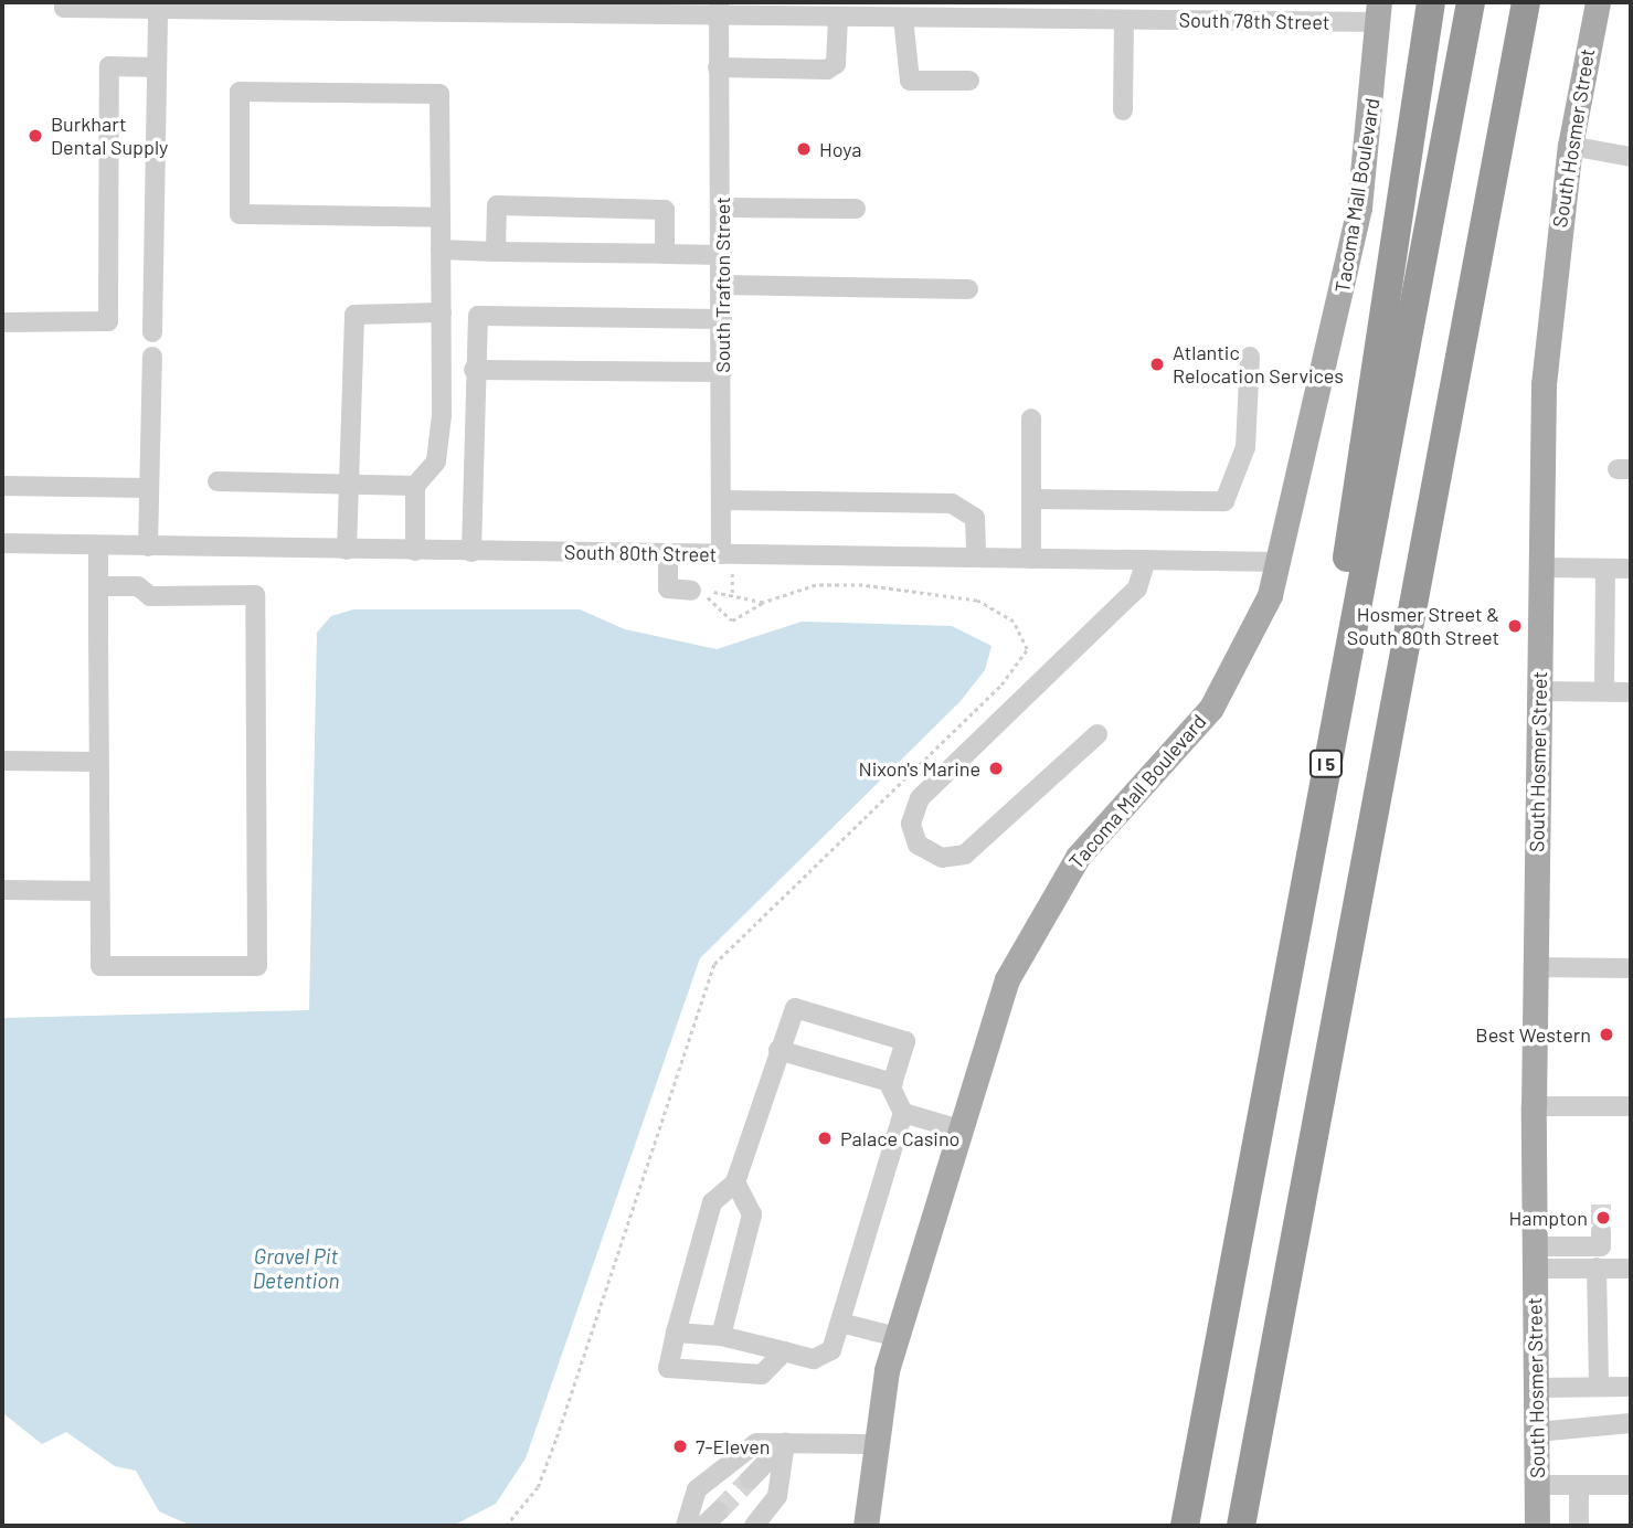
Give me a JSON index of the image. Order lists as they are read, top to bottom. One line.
{"streets":{"highway":["I 5"],"main road":["South Hosmer Street","Tacoma Mall Boulevard"],"street":["South 78th Street","South Trafton Street","South 80th Street"]},"crossings":[["South 78th Street","Tacoma Mall Boulevard"],["South 78th Street","South Trafton Street"],["Tacoma Mall Boulevard","South 80th Street"],["South Trafton Street","South 80th Street"]],"water":["Gravel Pit Detention"],"places":["Burkhart Dental Supply","Hoya","Atlantic Relocation Services","Hosmer Street & South 80th Street","Nixon's Marine","Best Western","Palace Casino","Hampton","7-Eleven"]}
